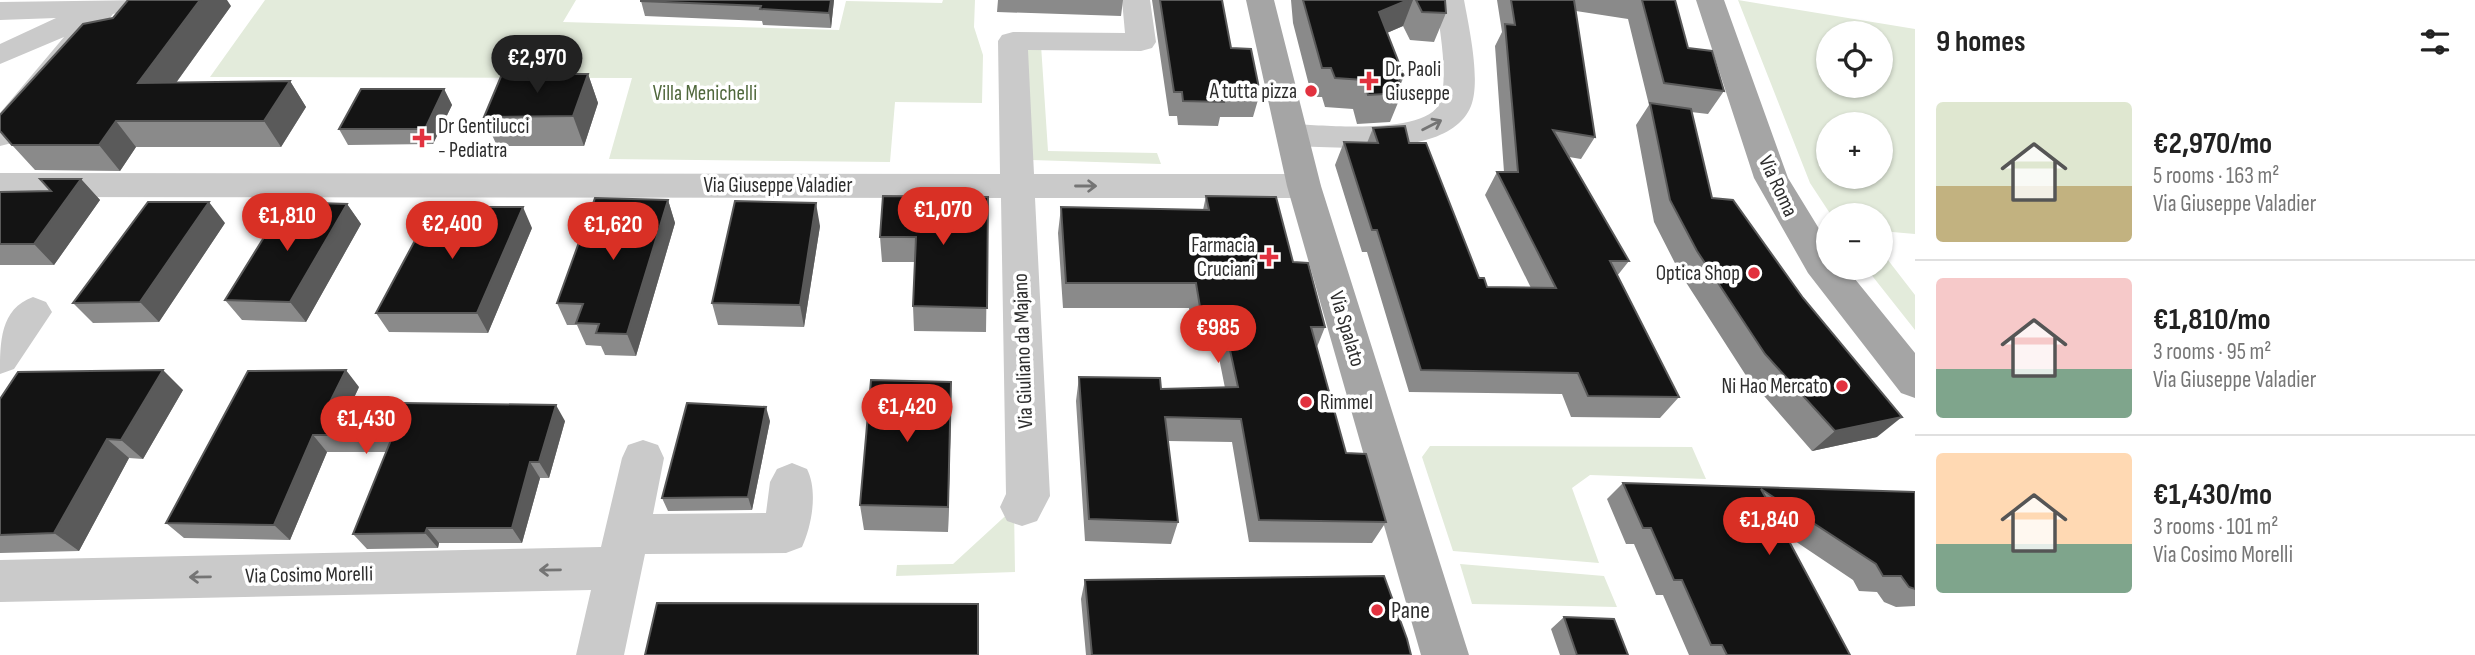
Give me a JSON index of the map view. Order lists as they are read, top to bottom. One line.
{"streets":{"main road":["Via Roma","Via Spalato"],"street":["Via Giuseppe Valadier","Via Giuliano da Majano","Via Cosimo Morelli"]},"crossings":[["Via Giuseppe Valadier","Via Spalato"],["Via Giuseppe Valadier","Via Giuliano da Majano"]],"one_way":["Via Cosimo Morelli"],"parks":["Villa Menichelli"],"places":{"health":["Dr. Paoli Giuseppe","Dr Gentilucci - Pediatra","Farmacia Cruciani"],"other":["A tutta pizza","Optica Shop","Ni Hao Mercato","Rimmel","Pane"]},"page":{"heading":"9 homes","map_buttons":["+","−"],"price":["€2,970","€1,070","€1,810","€2,400","€1,620","€985","€1,420","€1,430","€1,840"],"list":[{"name":"€2,970/mo","note":"5 rooms · 163 m² · Via Giuseppe Valadier"},{"name":"€1,810/mo","note":"3 rooms · 95 m² · Via Giuseppe Valadier"},{"name":"€1,430/mo","note":"3 rooms · 101 m² · Via Cosimo Morelli"}]}}
